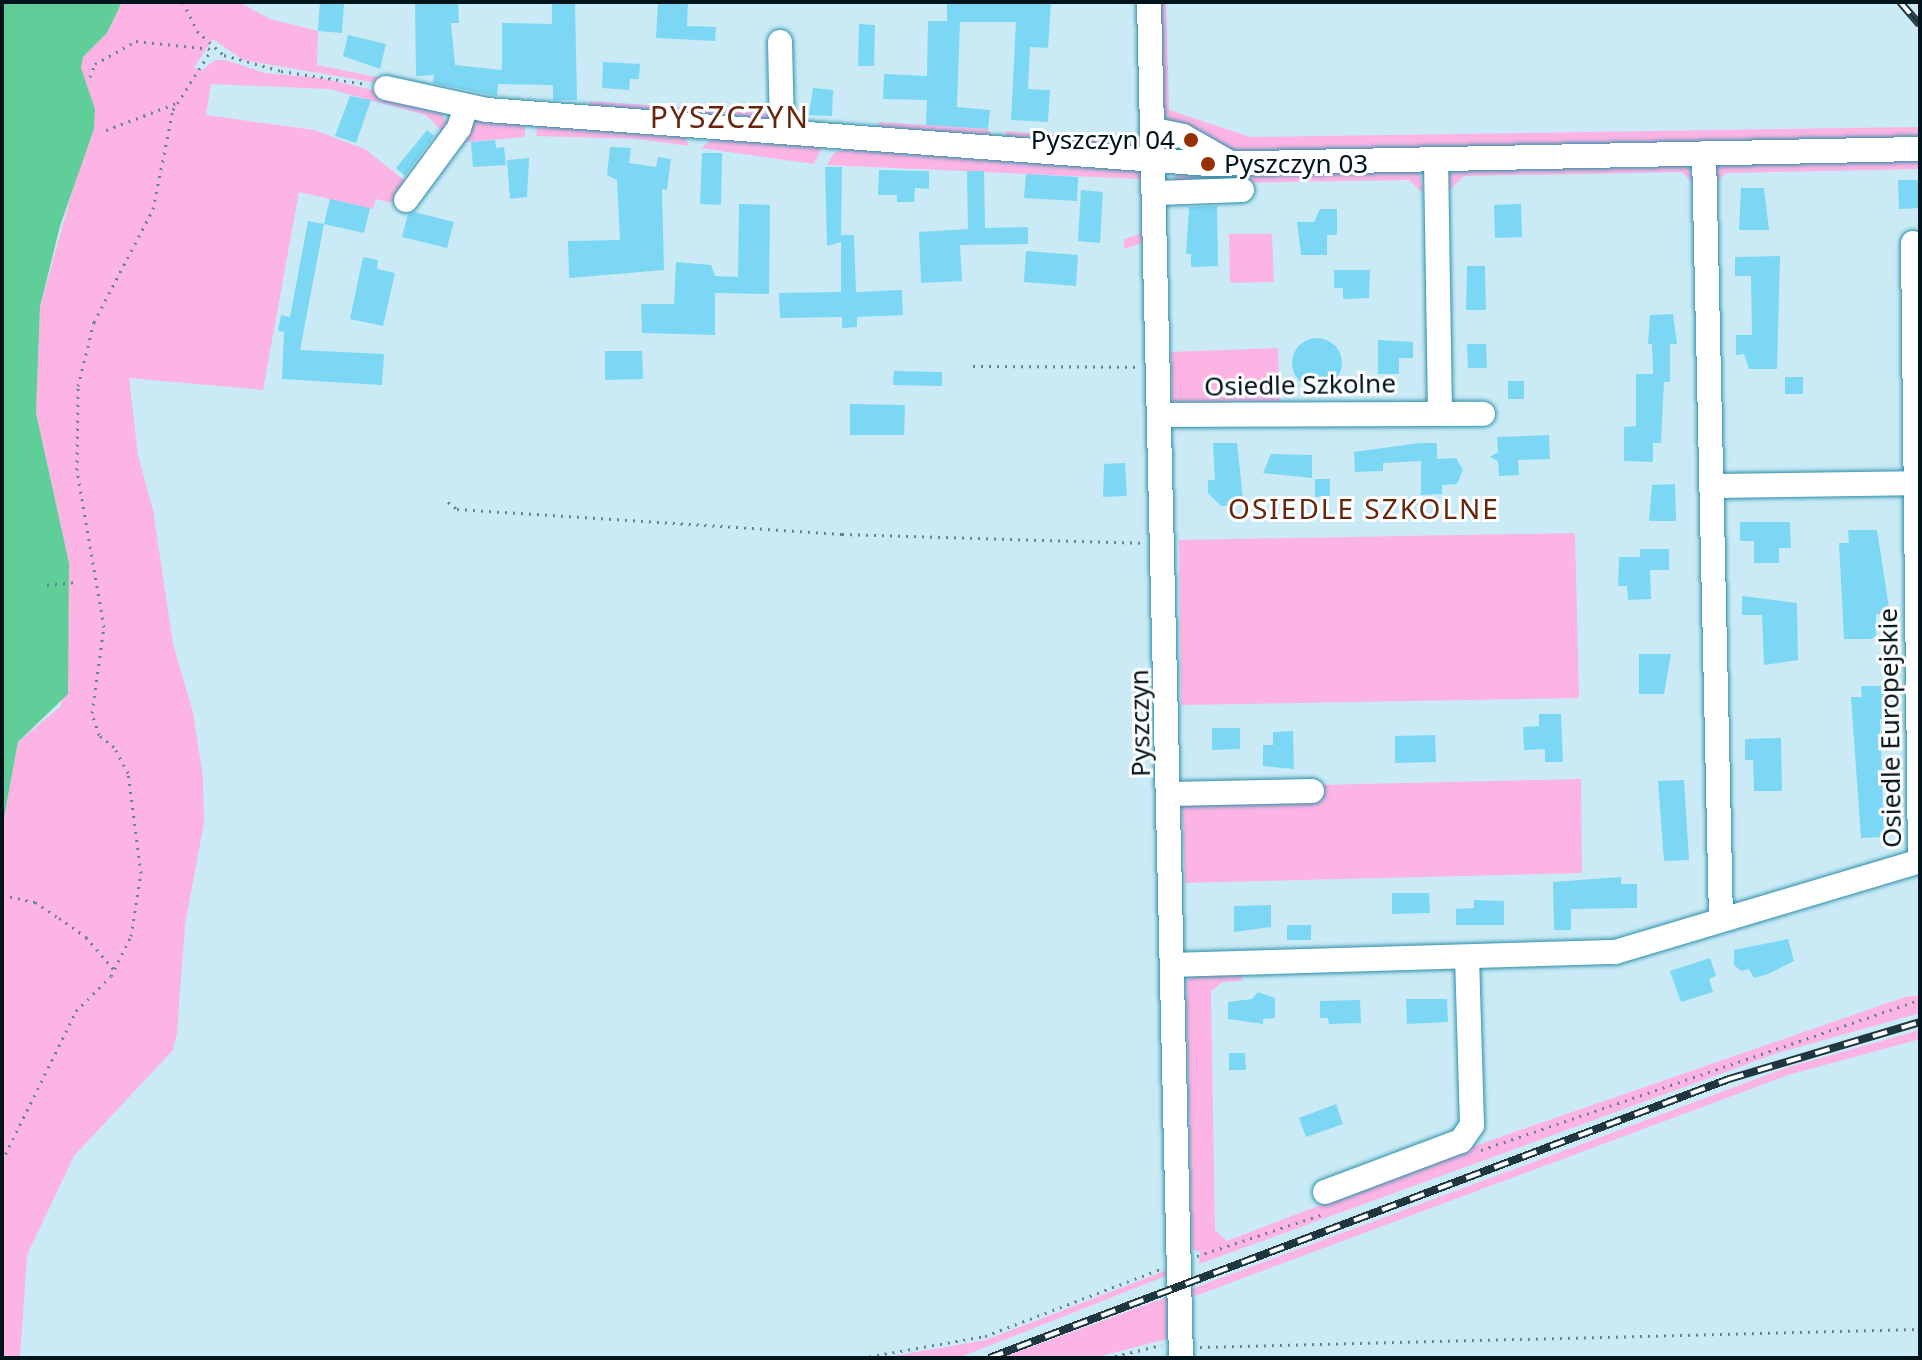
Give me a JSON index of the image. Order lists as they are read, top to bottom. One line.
{"streets":{"street":["Osiedle Szkolne","Pyszczyn","Osiedle Europejskie"]},"crossings":[["Osiedle Szkolne","Pyszczyn"],["Pyszczyn","Osiedle Europejskie"]],"districts":["PYSZCZYN","OSIEDLE SZKOLNE"],"places":["Pyszczyn 04","Pyszczyn 03"]}
